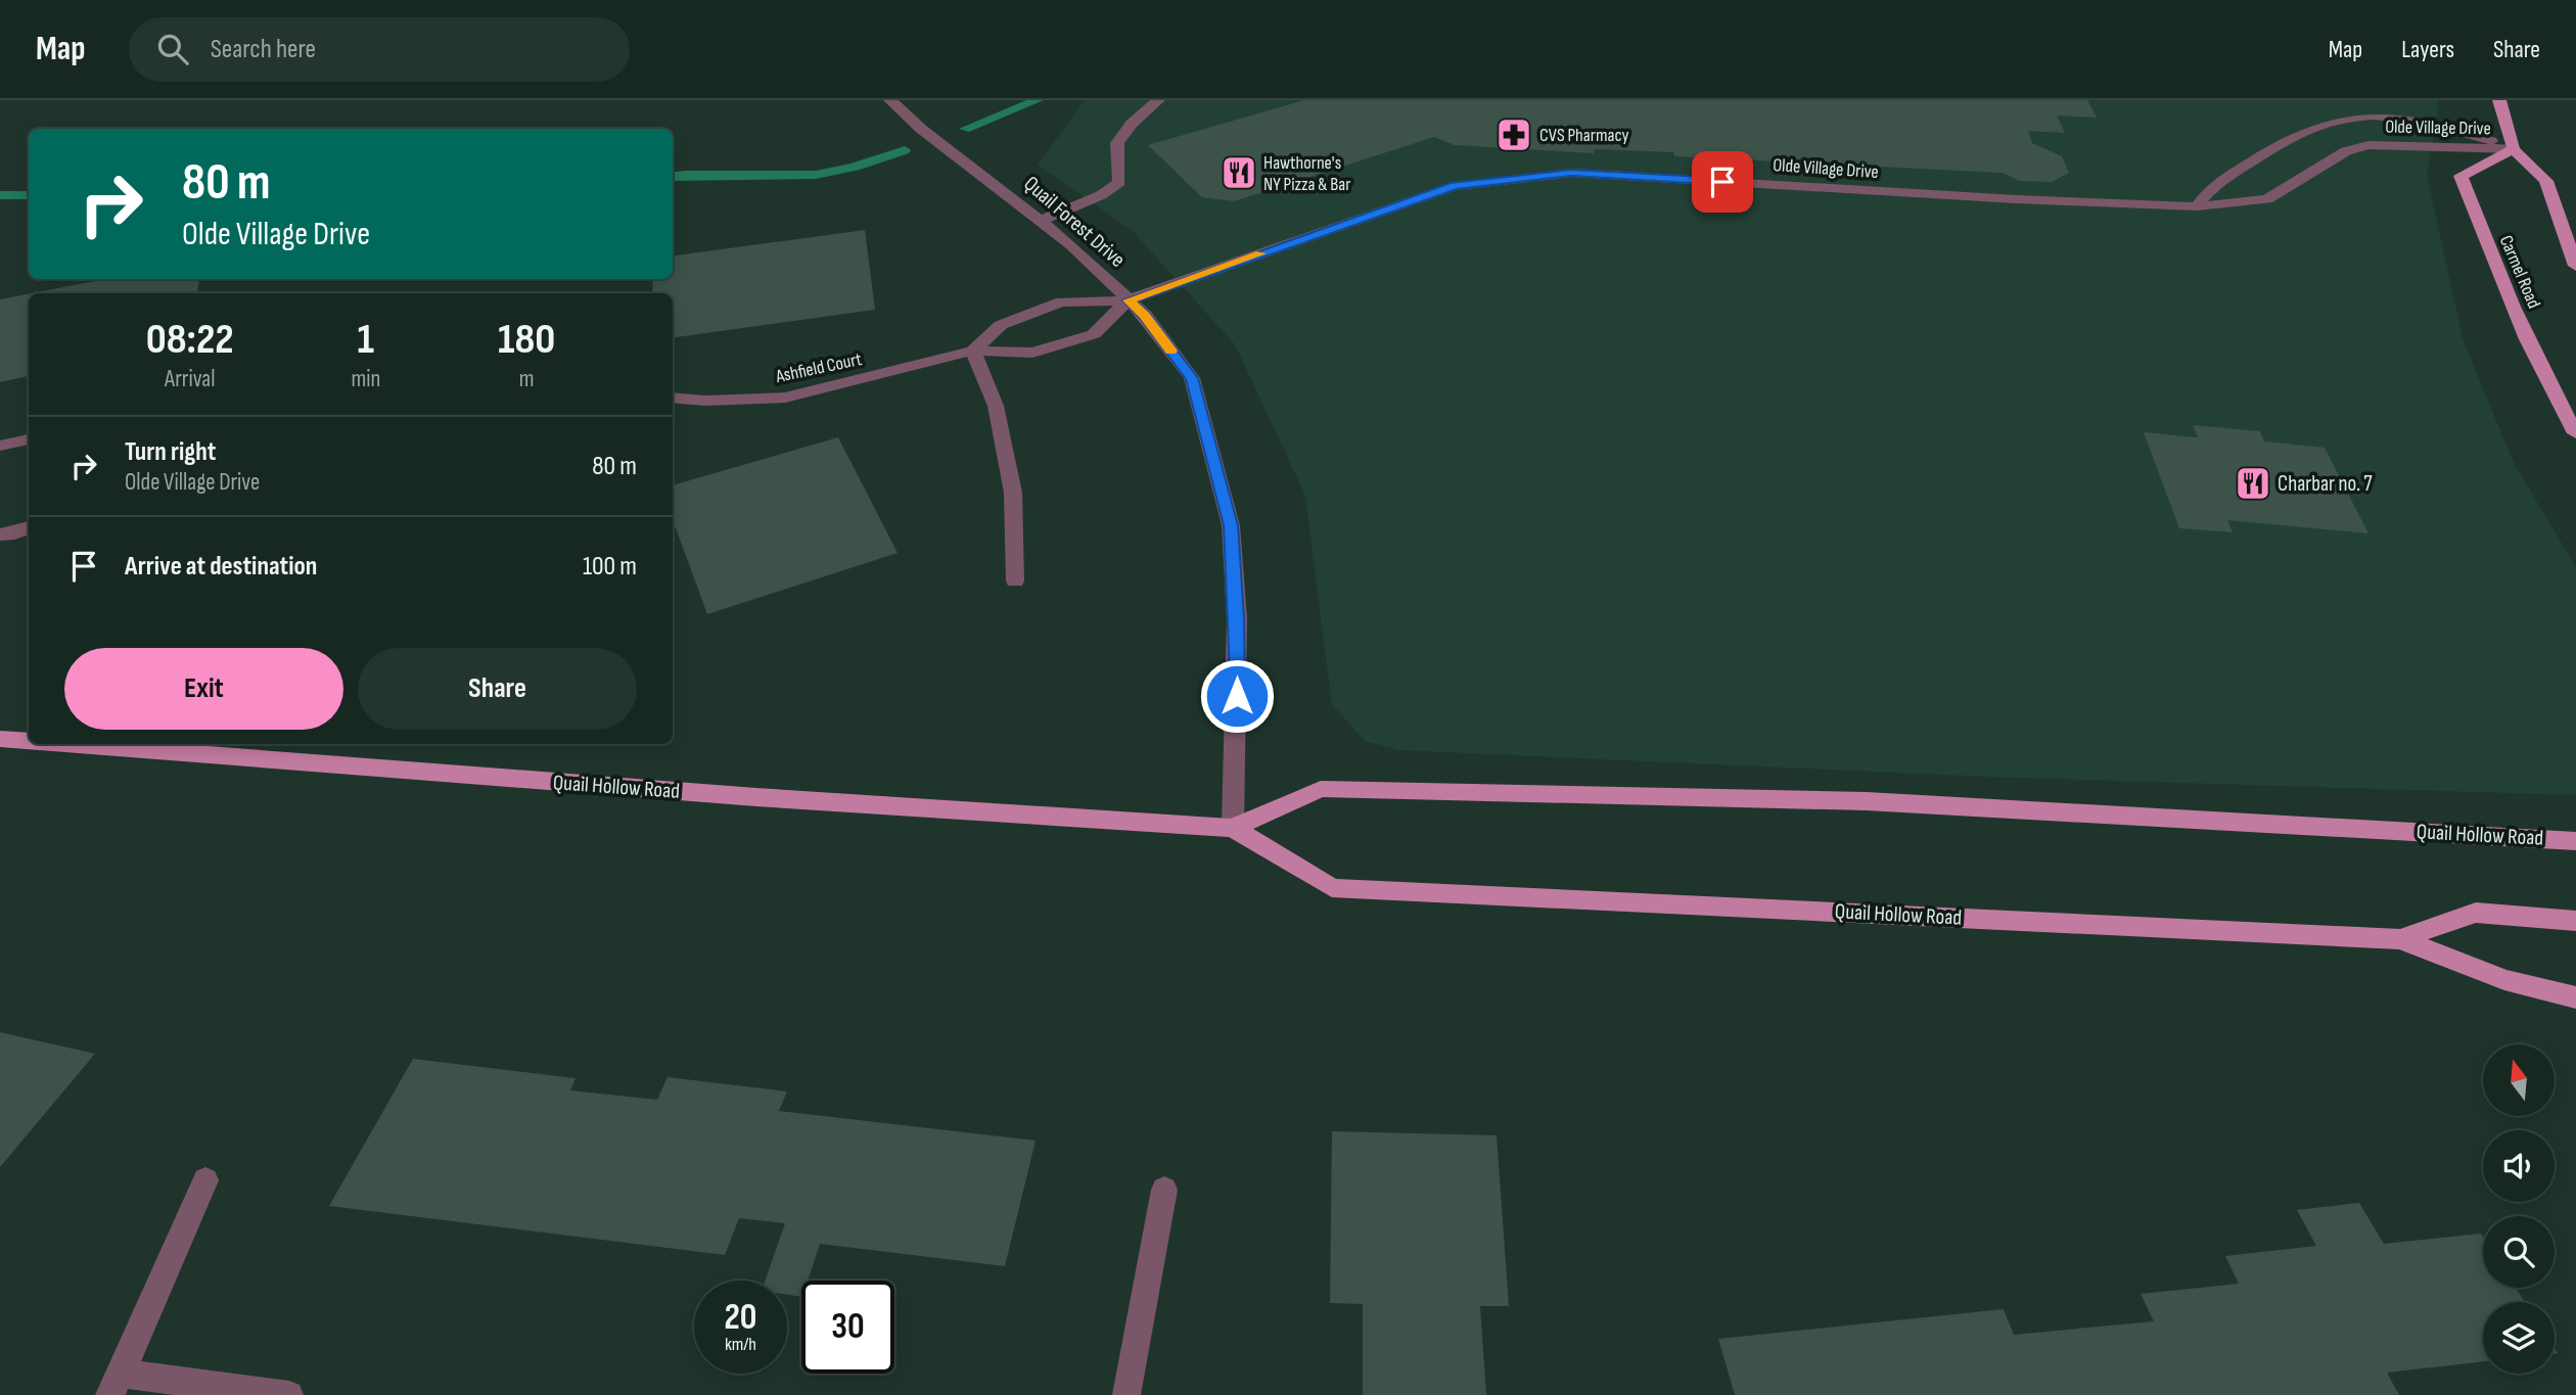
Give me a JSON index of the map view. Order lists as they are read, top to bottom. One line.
{"streets":{"main road":["Carmel Road","Quail Hollow Road"],"street":["Olde Village Drive","Quail Forest Drive","Ashfield Court"]},"crossings":[["Olde Village Drive","Quail Forest Drive"],["Olde Village Drive","Carmel Road"],["Olde Village Drive","Ashfield Court"],["Quail Forest Drive","Ashfield Court"],["Quail Forest Drive","Quail Hollow Road"]],"places":{"pharmacy":["CVS Pharmacy"],"restaurant":["Hawthorne's NY Pizza & Bar","Charbar no. 7"]},"north":"top","page":{"header":"Map","search":"Search here","nav":["Map","Layers","Share"],"turn":["80 m","Olde Village Drive"],"eta":["08:22","Arrival","1","min","180","m"],"list":[{"name":"Turn right","note":"Olde Village Drive","value":"80 m"},{"name":"Arrive at destination","value":"100 m"}],"buttons":["Exit","Share"],"speed":"20 km/h","limit":"30"}}
